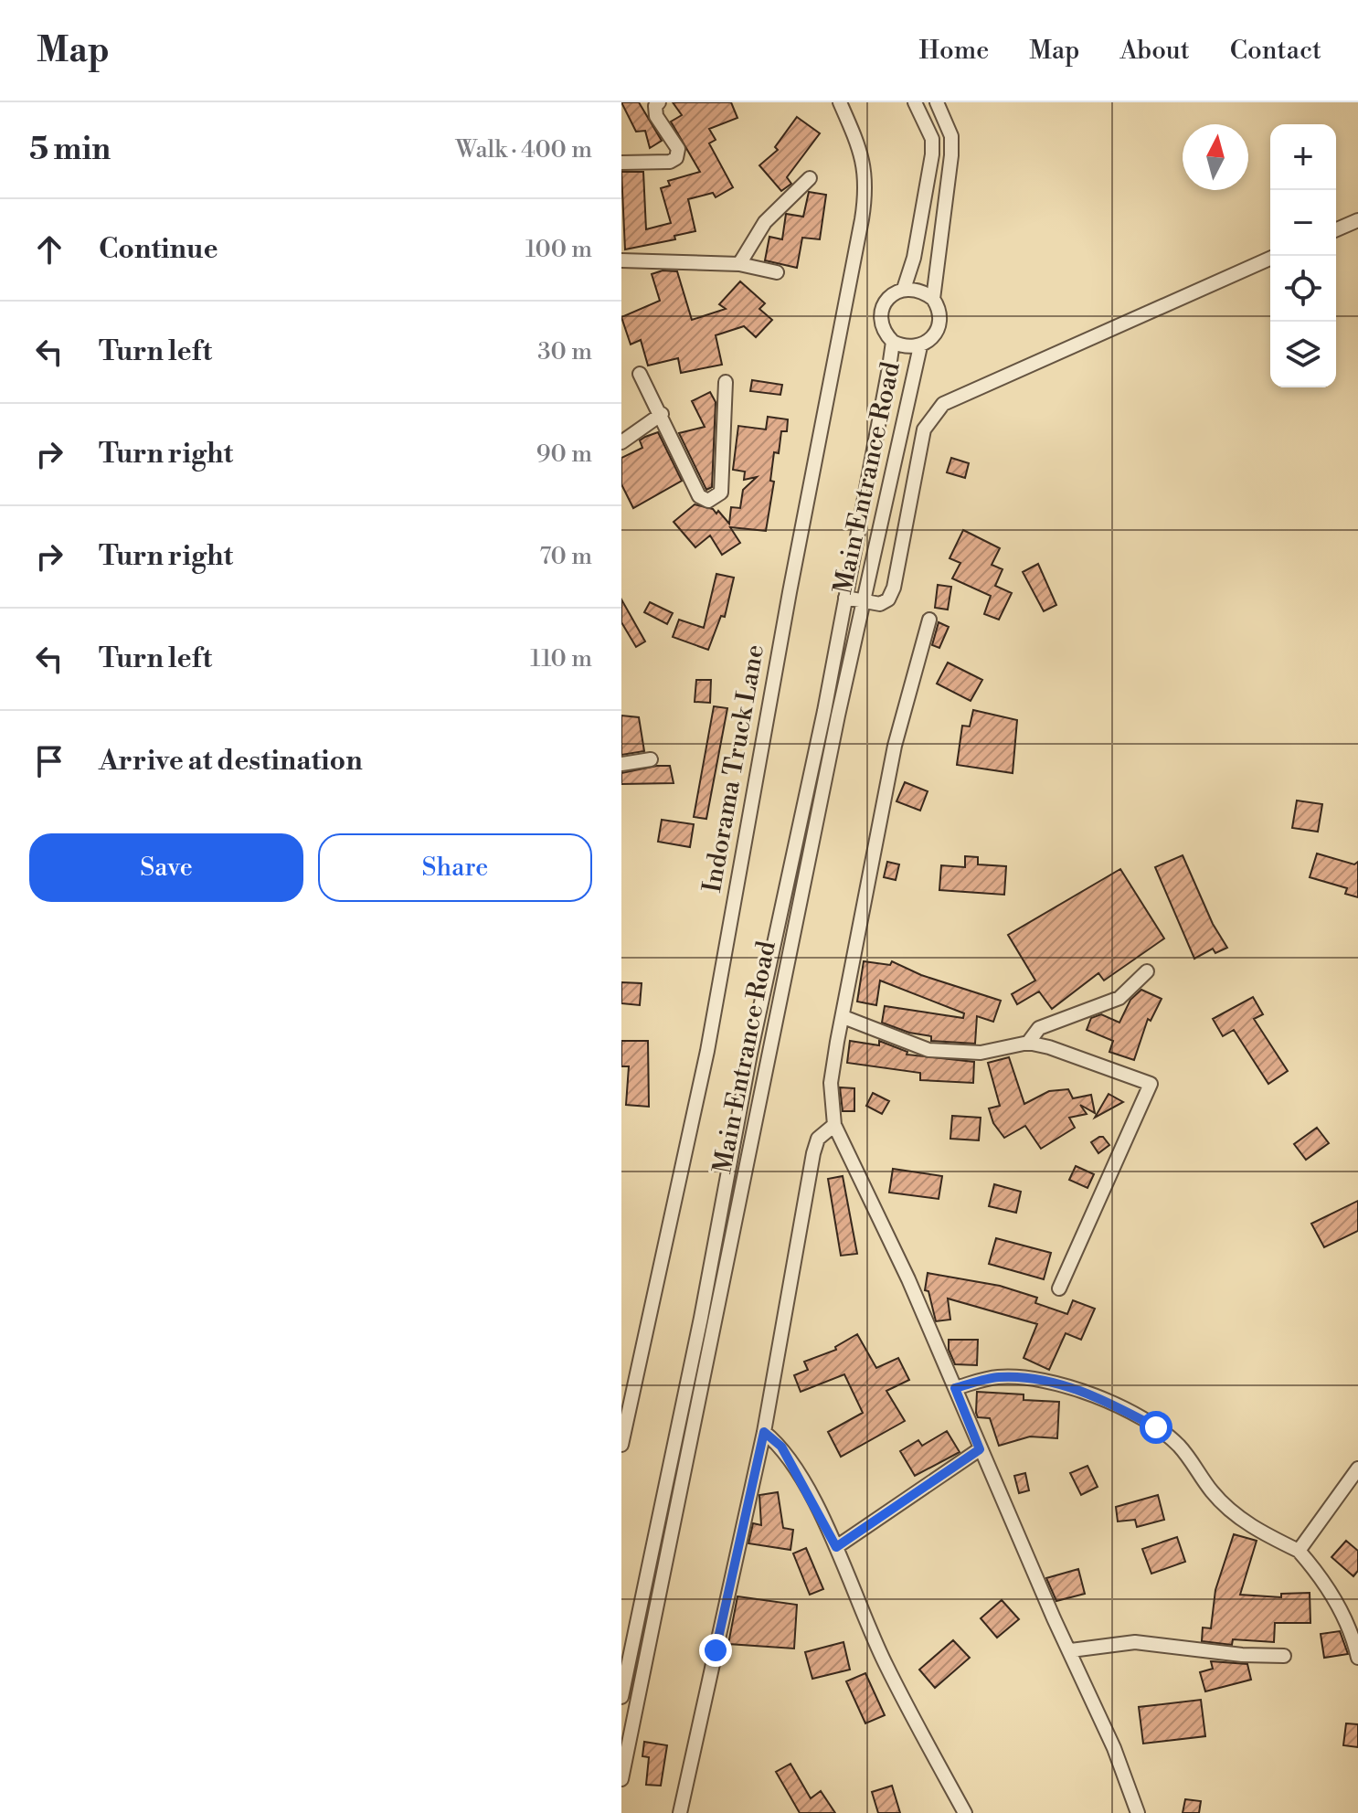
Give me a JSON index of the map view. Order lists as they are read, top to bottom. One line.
{"streets":{"street":["Main Entrance Road","Indorama Truck Lane"]},"north":"top","page":{"header":"Map","nav":["Home","Map","About","Contact"],"heading":["5 min","Walk · 400 m"],"map_buttons":["+","−"],"list":[["Continue","100 m"],["Turn left","30 m"],["Turn right","90 m"],["Turn right","70 m"],["Turn left","110 m"],"Arrive at destination"],"buttons":["Save","Share"]}}
